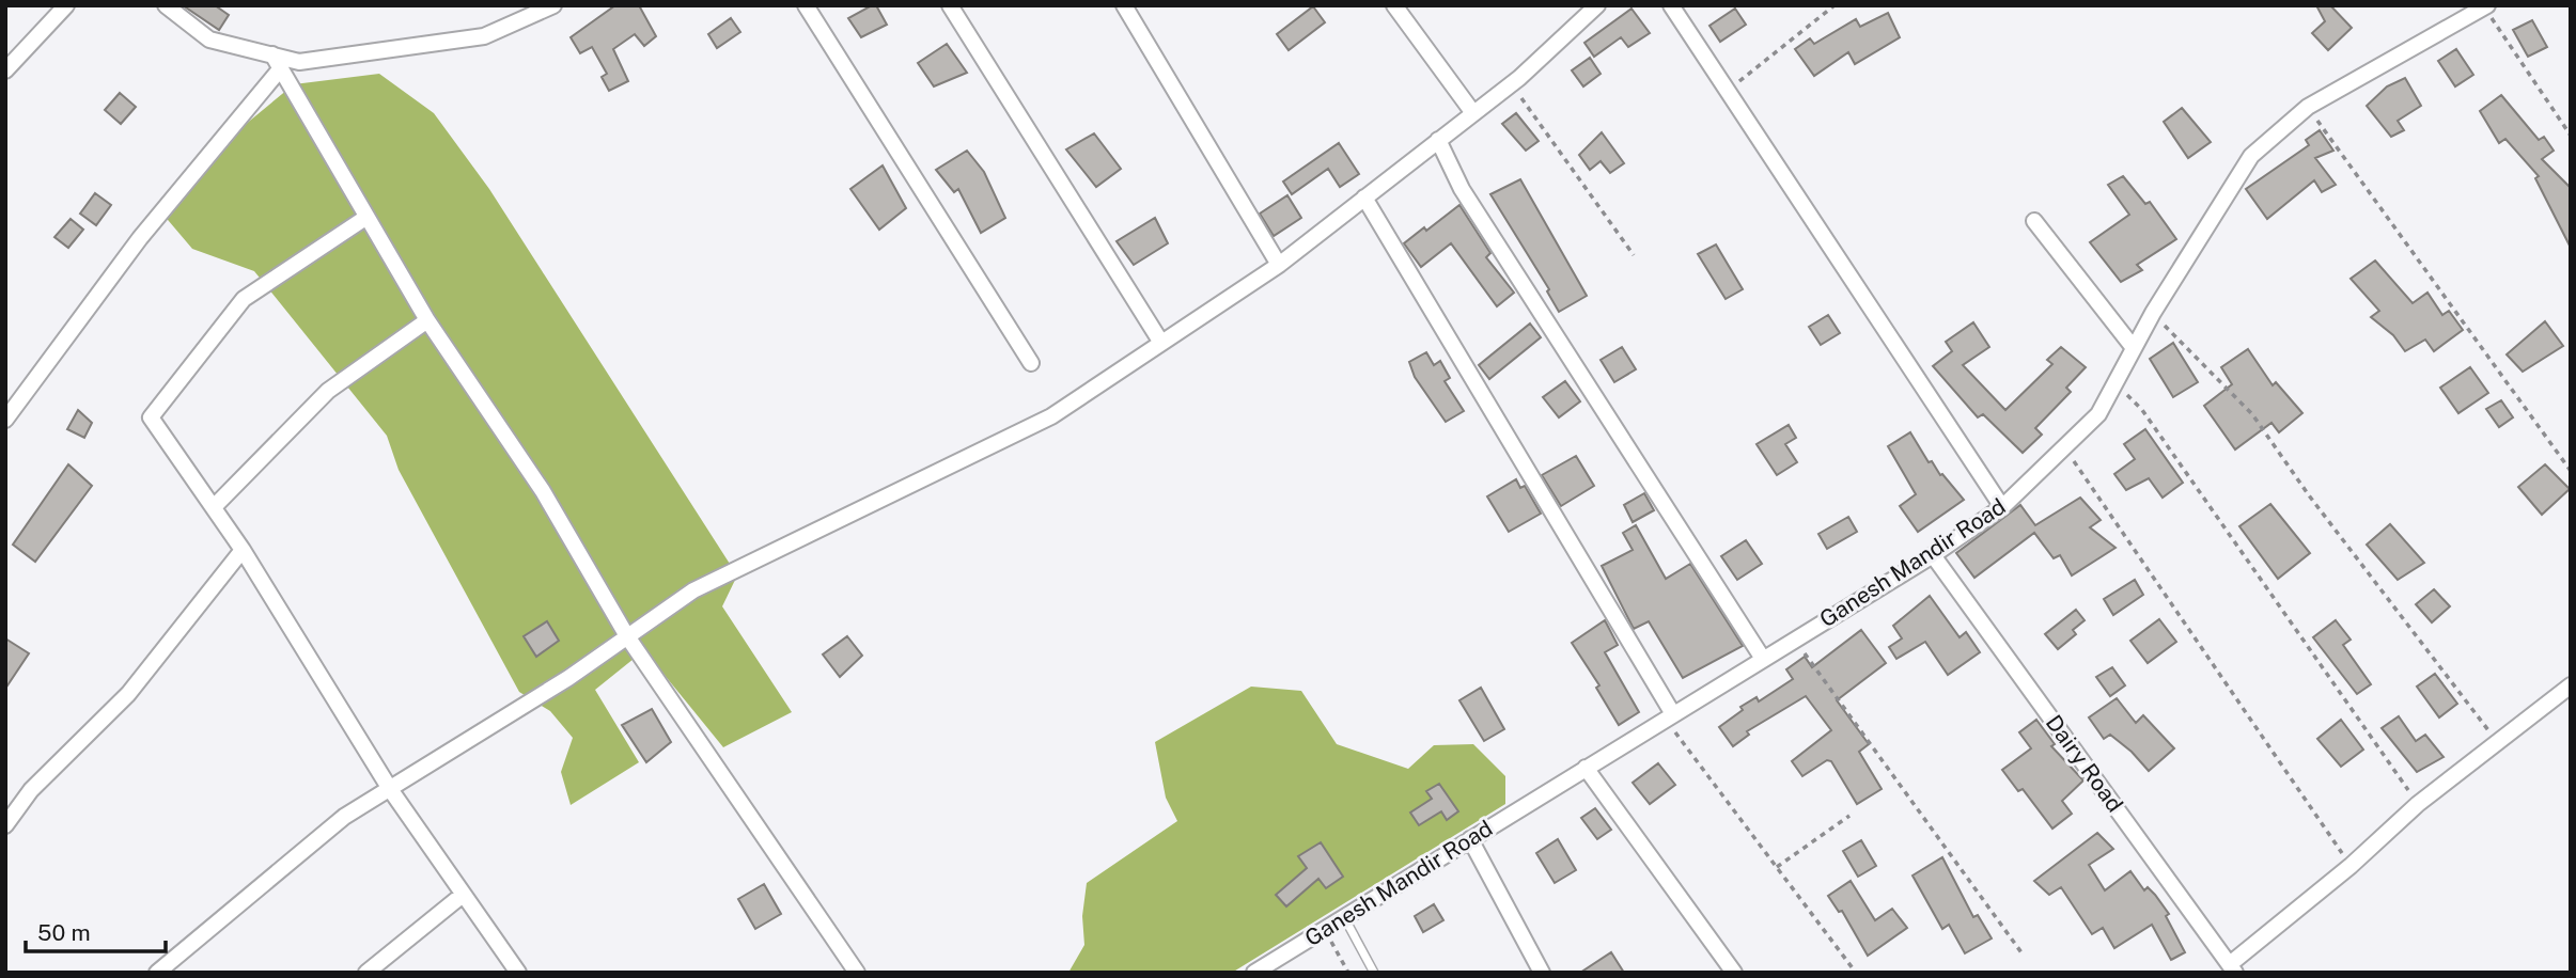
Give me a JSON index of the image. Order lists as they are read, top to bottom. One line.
{"streets":{"street":["Ganesh Mandir Road","Dairy Road"]},"crossings":[["Ganesh Mandir Road","Dairy Road"]],"scale_bar":"50 m"}
